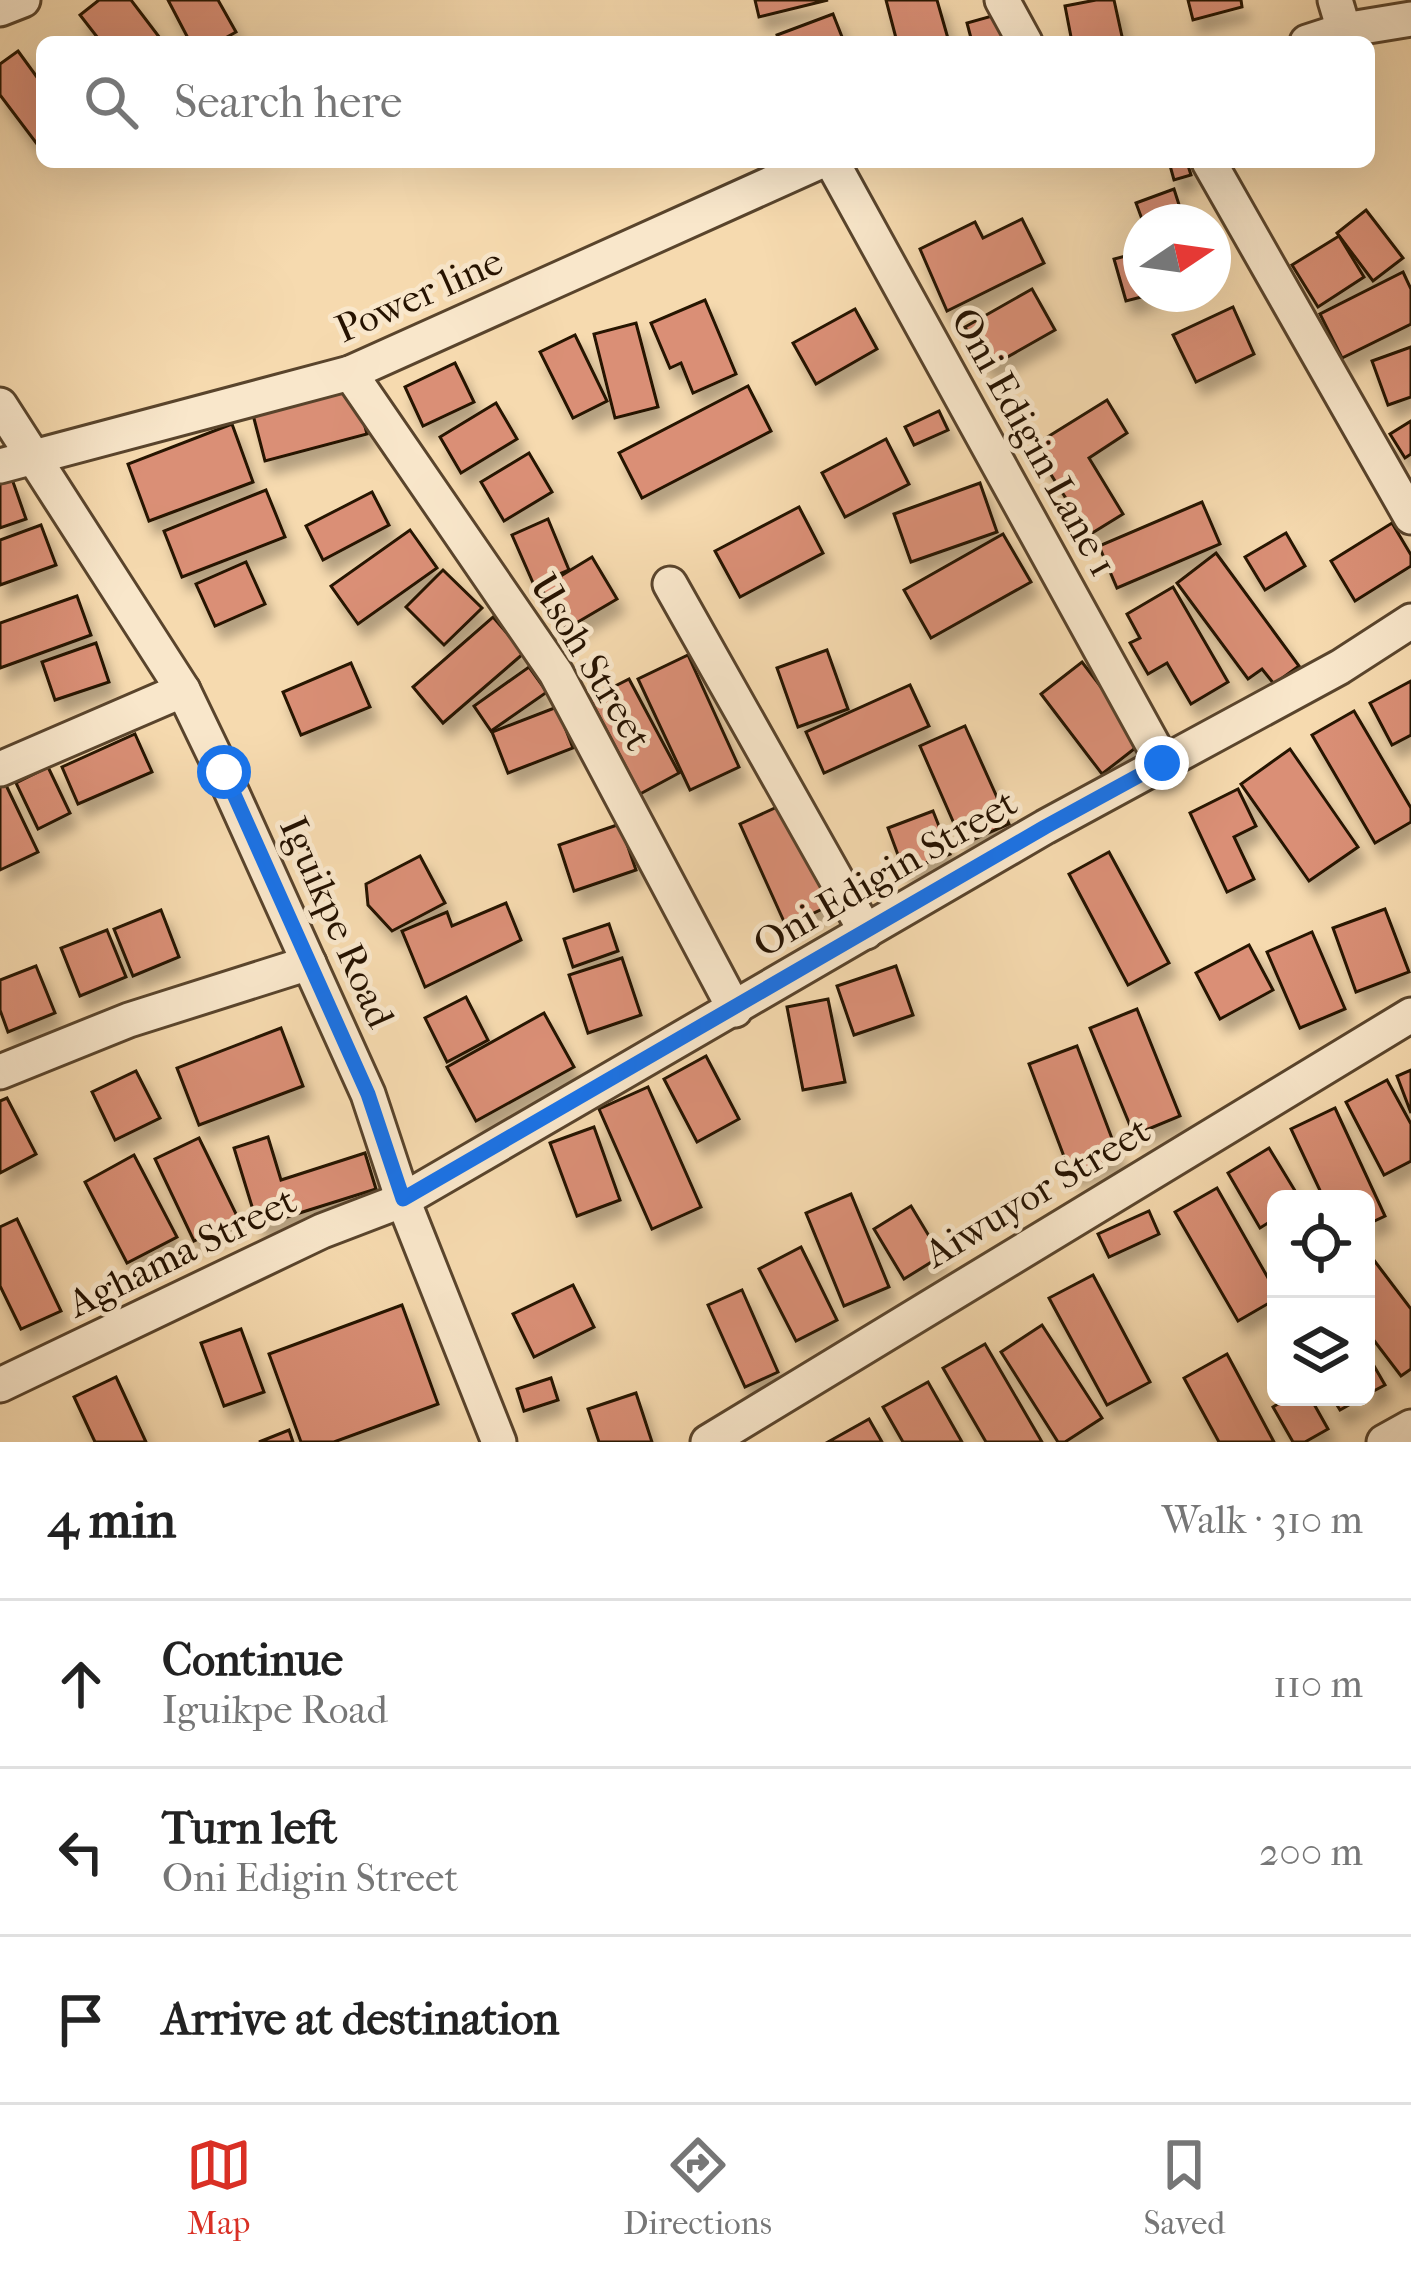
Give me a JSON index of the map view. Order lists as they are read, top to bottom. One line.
{"streets":{"street":["Power line","Oni Edigin Lane 1","Usoh Street","Oni Edigin Street","Iguikpe Road","Aiwuyor Street","Aghama Street"]},"crossings":[["Power line","Usoh Street"],["Power line","Iguikpe Road"],["Oni Edigin Lane 1","Oni Edigin Street"],["Usoh Street","Oni Edigin Street"],["Oni Edigin Street","Iguikpe Road"],["Oni Edigin Street","Aghama Street"],["Iguikpe Road","Aghama Street"]],"north":"right","page":{"search":"Search here","heading":["4 min","Walk · 310 m"],"list":[["Continue","Iguikpe Road","110 m"],["Turn left","Oni Edigin Street","200 m"],"Arrive at destination"],"nav":["Map","Directions","Saved"]}}
